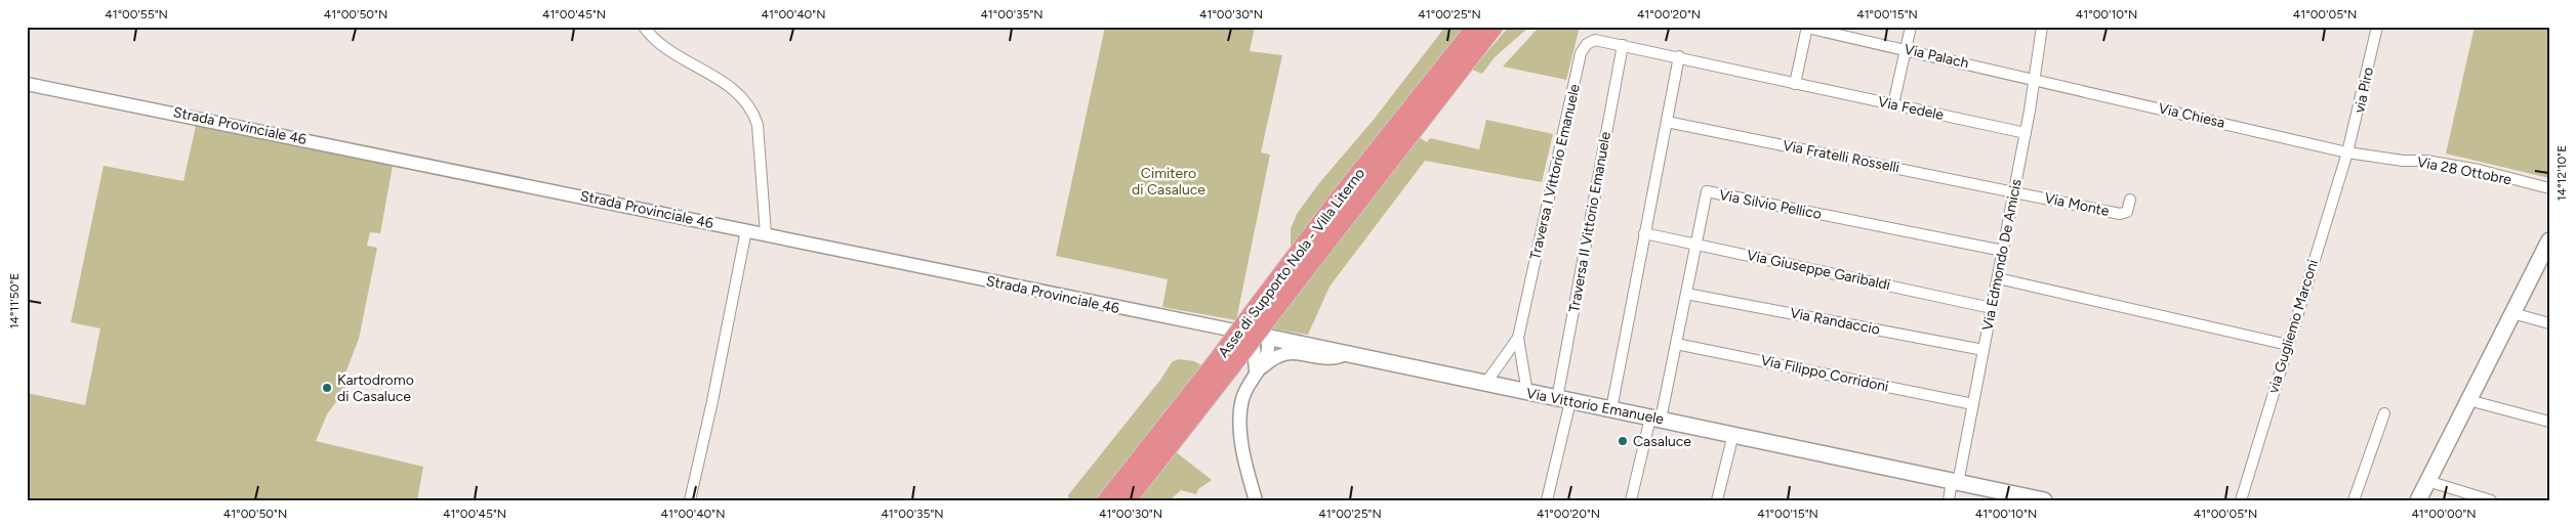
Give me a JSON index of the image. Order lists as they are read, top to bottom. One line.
{"streets":{"highway":["Asse di Supporto Nola - Villa Literno"],"main road":["Via Vittorio Emanuele"],"street":["Via Palach","via Piro","Via Fedele","Via Chiesa","Strada Provinciale 46","Via Fratelli Rosselli","Via 28 Ottobre","Traversa I Vittorio Emanuele","Via Silvio Pellico","Via Monte","Traversa II Vittorio Emanuele","Via Edmondo De Amicis","Via Giuseppe Garibaldi","Via Randaccio","via Gugliemo Marconi","Via Filippo Corridoni"]},"crossings":[["Via Palach","Via Chiesa"],["Via Palach","Via Edmondo De Amicis"],["via Piro","Via Chiesa"],["via Piro","Via 28 Ottobre"],["via Piro","via Gugliemo Marconi"],["Via Fedele","Traversa I Vittorio Emanuele"],["Via Fedele","Traversa II Vittorio Emanuele"],["Via Fedele","Via Edmondo De Amicis"],["Via Chiesa","Via 28 Ottobre"],["Via Chiesa","Via Edmondo De Amicis"],["Via Chiesa","via Gugliemo Marconi"],["Strada Provinciale 46","Via Vittorio Emanuele"],["Via Fratelli Rosselli","Via Monte"],["Via Fratelli Rosselli","Via Edmondo De Amicis"],["Via 28 Ottobre","via Gugliemo Marconi"],["Traversa I Vittorio Emanuele","Traversa II Vittorio Emanuele"],["Traversa I Vittorio Emanuele","Via Vittorio Emanuele"],["Via Silvio Pellico","Via Edmondo De Amicis"],["Via Silvio Pellico","Via Giuseppe Garibaldi"],["Via Silvio Pellico","Via Randaccio"],["Via Silvio Pellico","Via Filippo Corridoni"],["Via Silvio Pellico","Via Vittorio Emanuele"],["Via Monte","Via Edmondo De Amicis"],["Traversa II Vittorio Emanuele","Via Vittorio Emanuele"],["Via Edmondo De Amicis","Via Giuseppe Garibaldi"],["Via Edmondo De Amicis","Via Randaccio"],["Via Edmondo De Amicis","Via Filippo Corridoni"],["Via Edmondo De Amicis","Via Vittorio Emanuele"]],"parks":["Cimitero di Casaluce"],"places":["Kartodromo di Casaluce","Casaluce"],"coordinates":["41°00'55\"N","41°00'50\"N","41°00'45\"N","41°00'40\"N","41°00'35\"N","41°00'30\"N","41°00'25\"N","41°00'20\"N","41°00'15\"N","41°00'10\"N","41°00'05\"N","14°12'10\"E","14°11'50\"E","41°00'00\"N"]}
